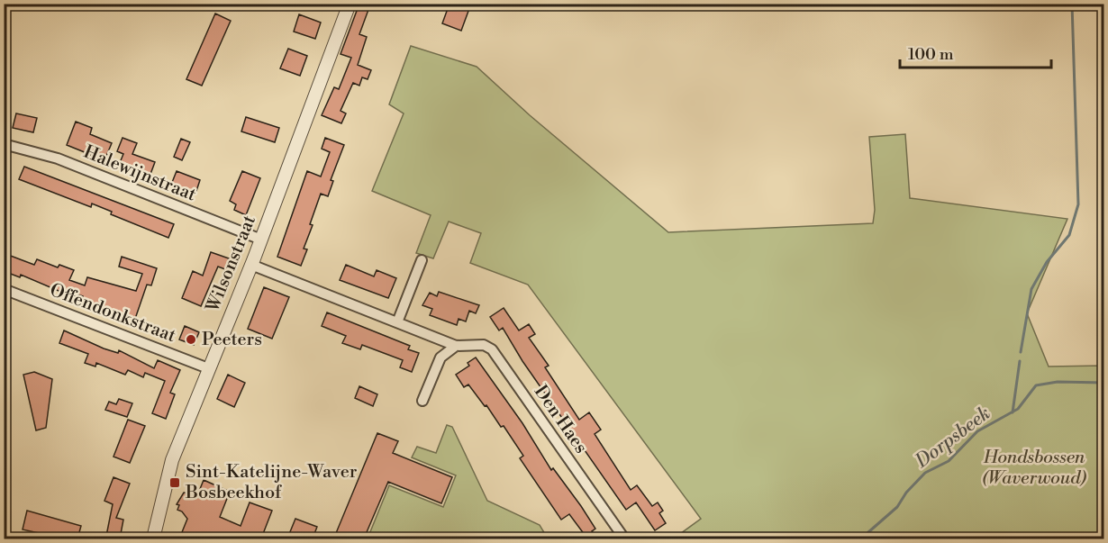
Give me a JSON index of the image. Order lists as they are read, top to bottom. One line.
{"streets":{"street":["Halewijnstraat","Wilsonstraat","Offendonkstraat","Den Haes"]},"crossings":[["Halewijnstraat","Wilsonstraat"],["Wilsonstraat","Offendonkstraat"],["Wilsonstraat","Den Haes"]],"water":["Dorpsbeek"],"parks":["Hondsbossen (Waverwoud)"],"places":{"other":["Peeters"],"transit":["Sint-Katelijne-Waver Bosbeekhof"]},"scale_bar":"100 m"}
